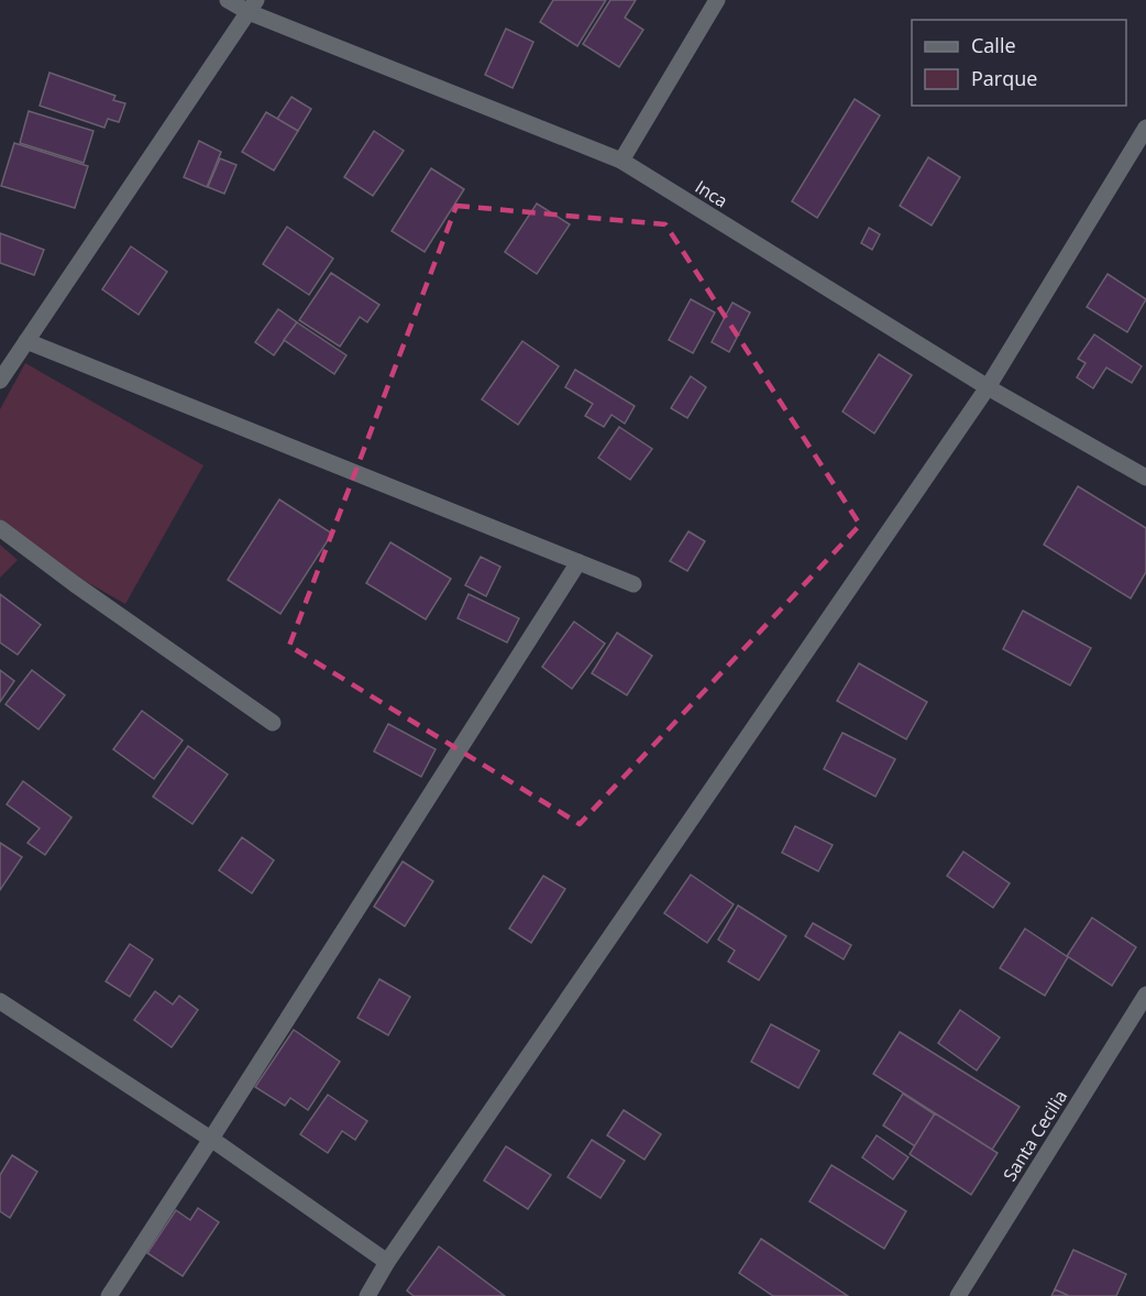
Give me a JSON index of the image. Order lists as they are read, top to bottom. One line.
{"streets":{"street":["Inca","Santa Cecilia"]},"legend":["Calle","Parque"]}
